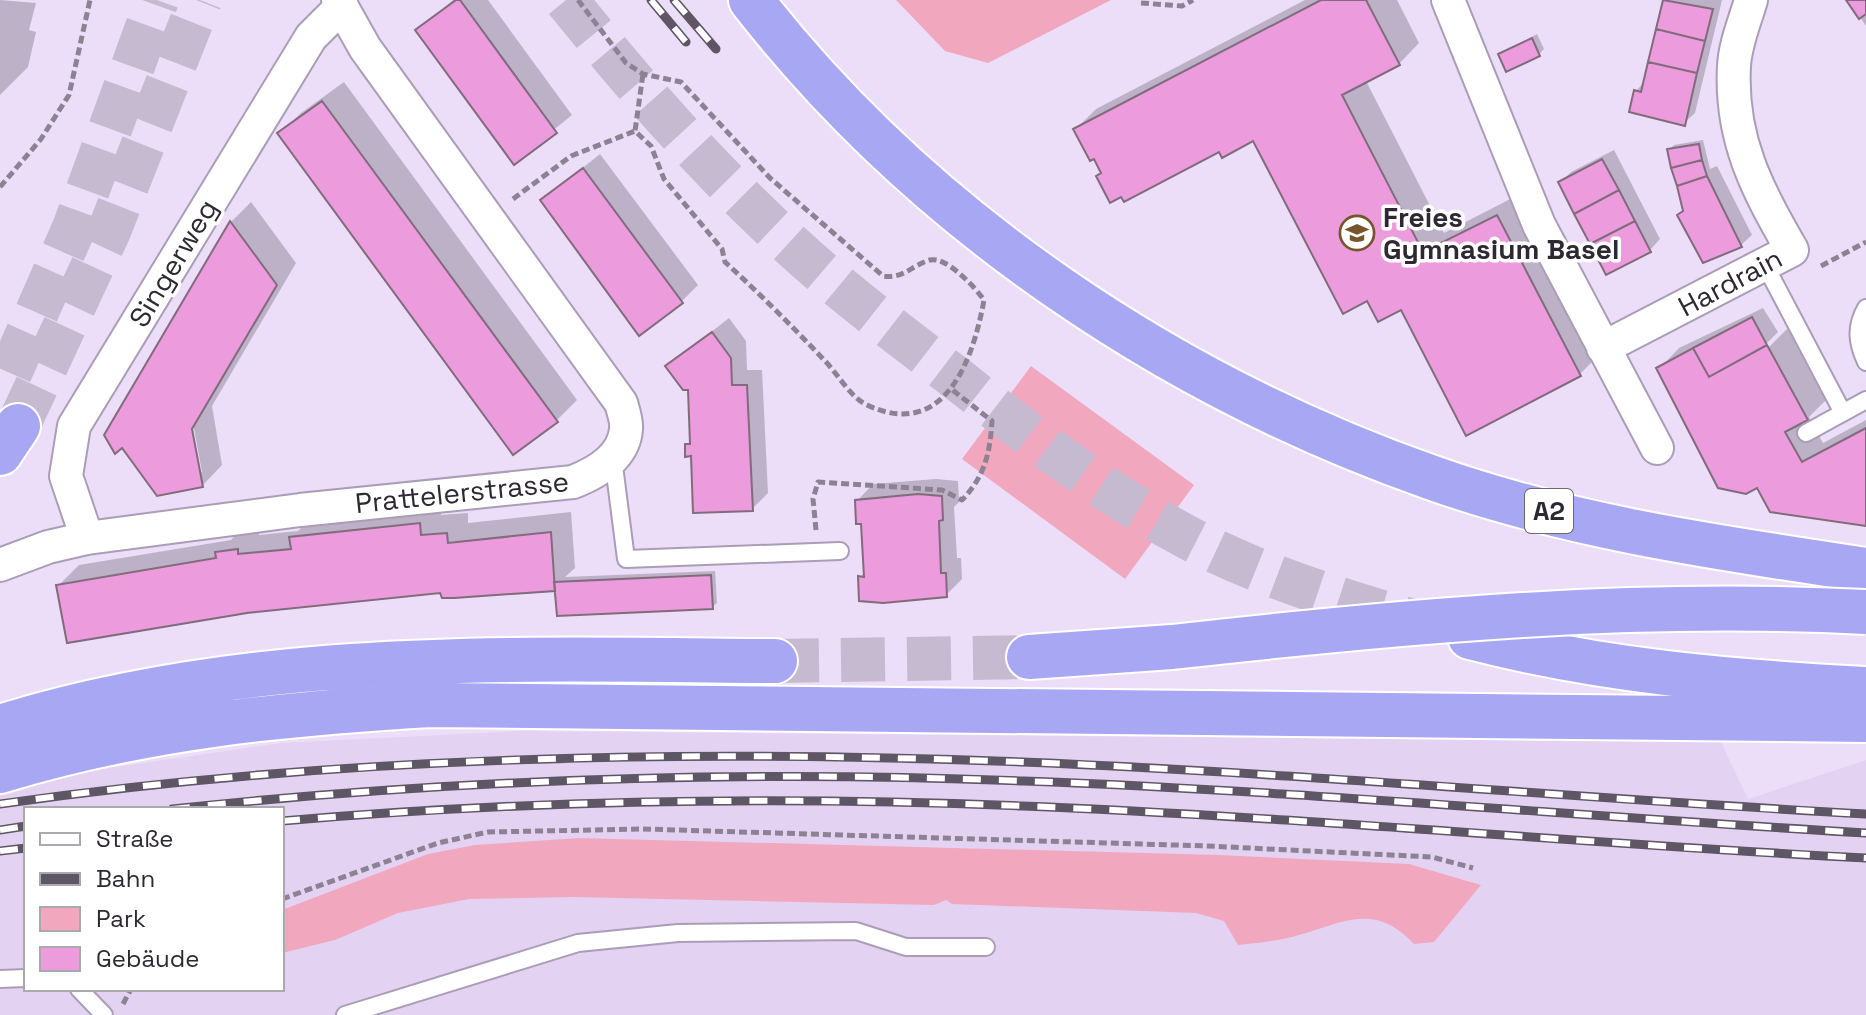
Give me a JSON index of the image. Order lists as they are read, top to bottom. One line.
{"streets":{"highway":["A2"],"street":["Singerweg","Hardrain","Prattelerstrasse"]},"crossings":[["Singerweg","Prattelerstrasse"]],"places":{"school or university":["Freies Gymnasium Basel"]},"legend":["Straße","Bahn","Park","Gebäude"]}
